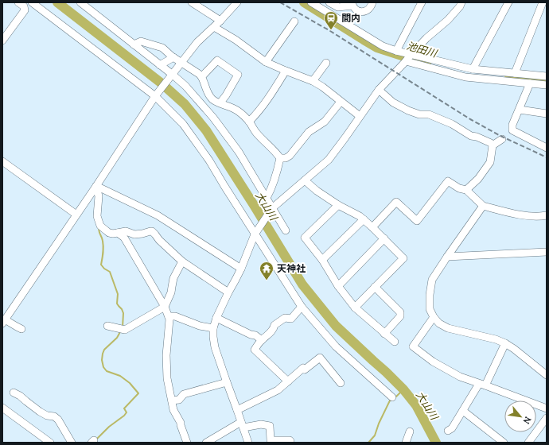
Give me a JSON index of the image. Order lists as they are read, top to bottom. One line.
{"water":["池田川","大山川"],"places":{"station":["間内"],"temple":["天神社"]},"north":"bottom right"}
